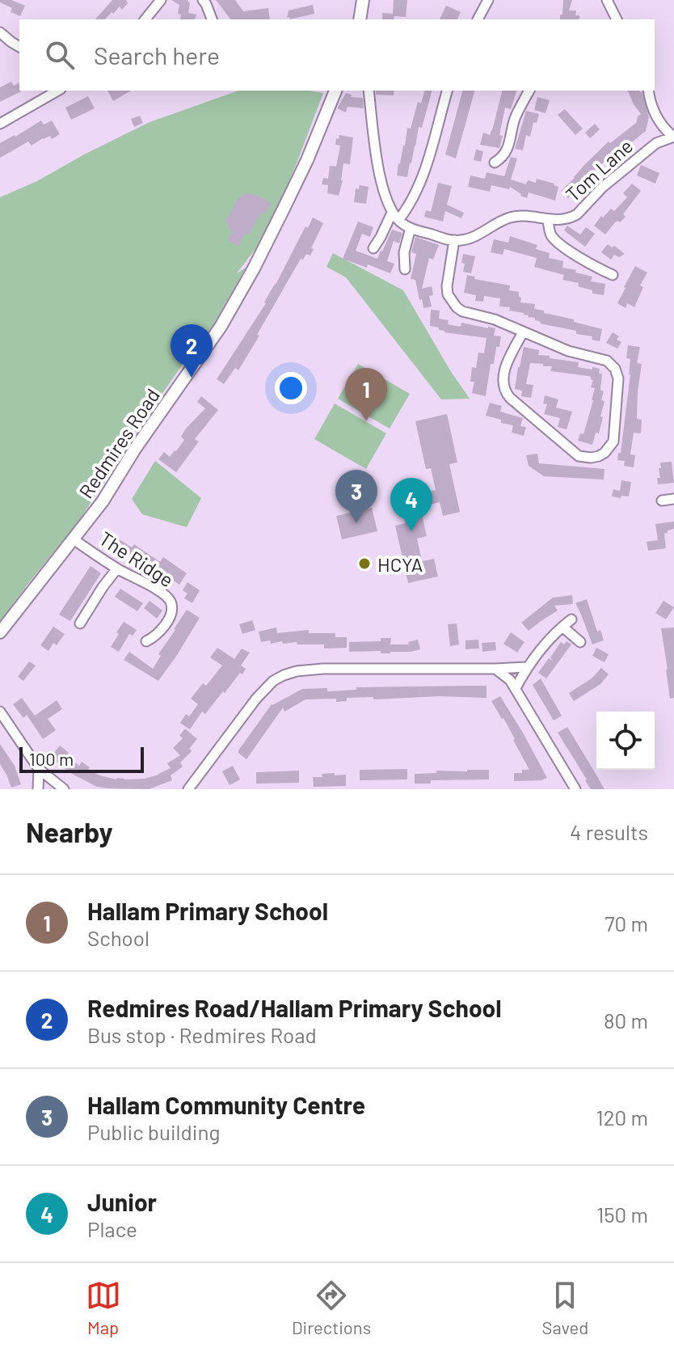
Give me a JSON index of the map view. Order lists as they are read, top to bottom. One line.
{"streets":{"street":["Tom Lane","Redmires Road","The Ridge"]},"crossings":[["Redmires Road","The Ridge"]],"places":["HCYA"],"scale_bar":"100 m","page":{"search":"Search here","pins":["2","1","3","4"],"scale":"100 m","heading":["Nearby","4 results"],"list":[{"mark":"1","name":"Hallam Primary School","note":"School","value":"70 m"},{"mark":"2","name":"Redmires Road/Hallam Primary School","note":"Bus stop · Redmires Road","value":"80 m"},{"mark":"3","name":"Hallam Community Centre","note":"Public building","value":"120 m"},{"mark":"4","name":"Junior","note":"Place","value":"150 m"}],"nav":["Map","Directions","Saved"]}}
